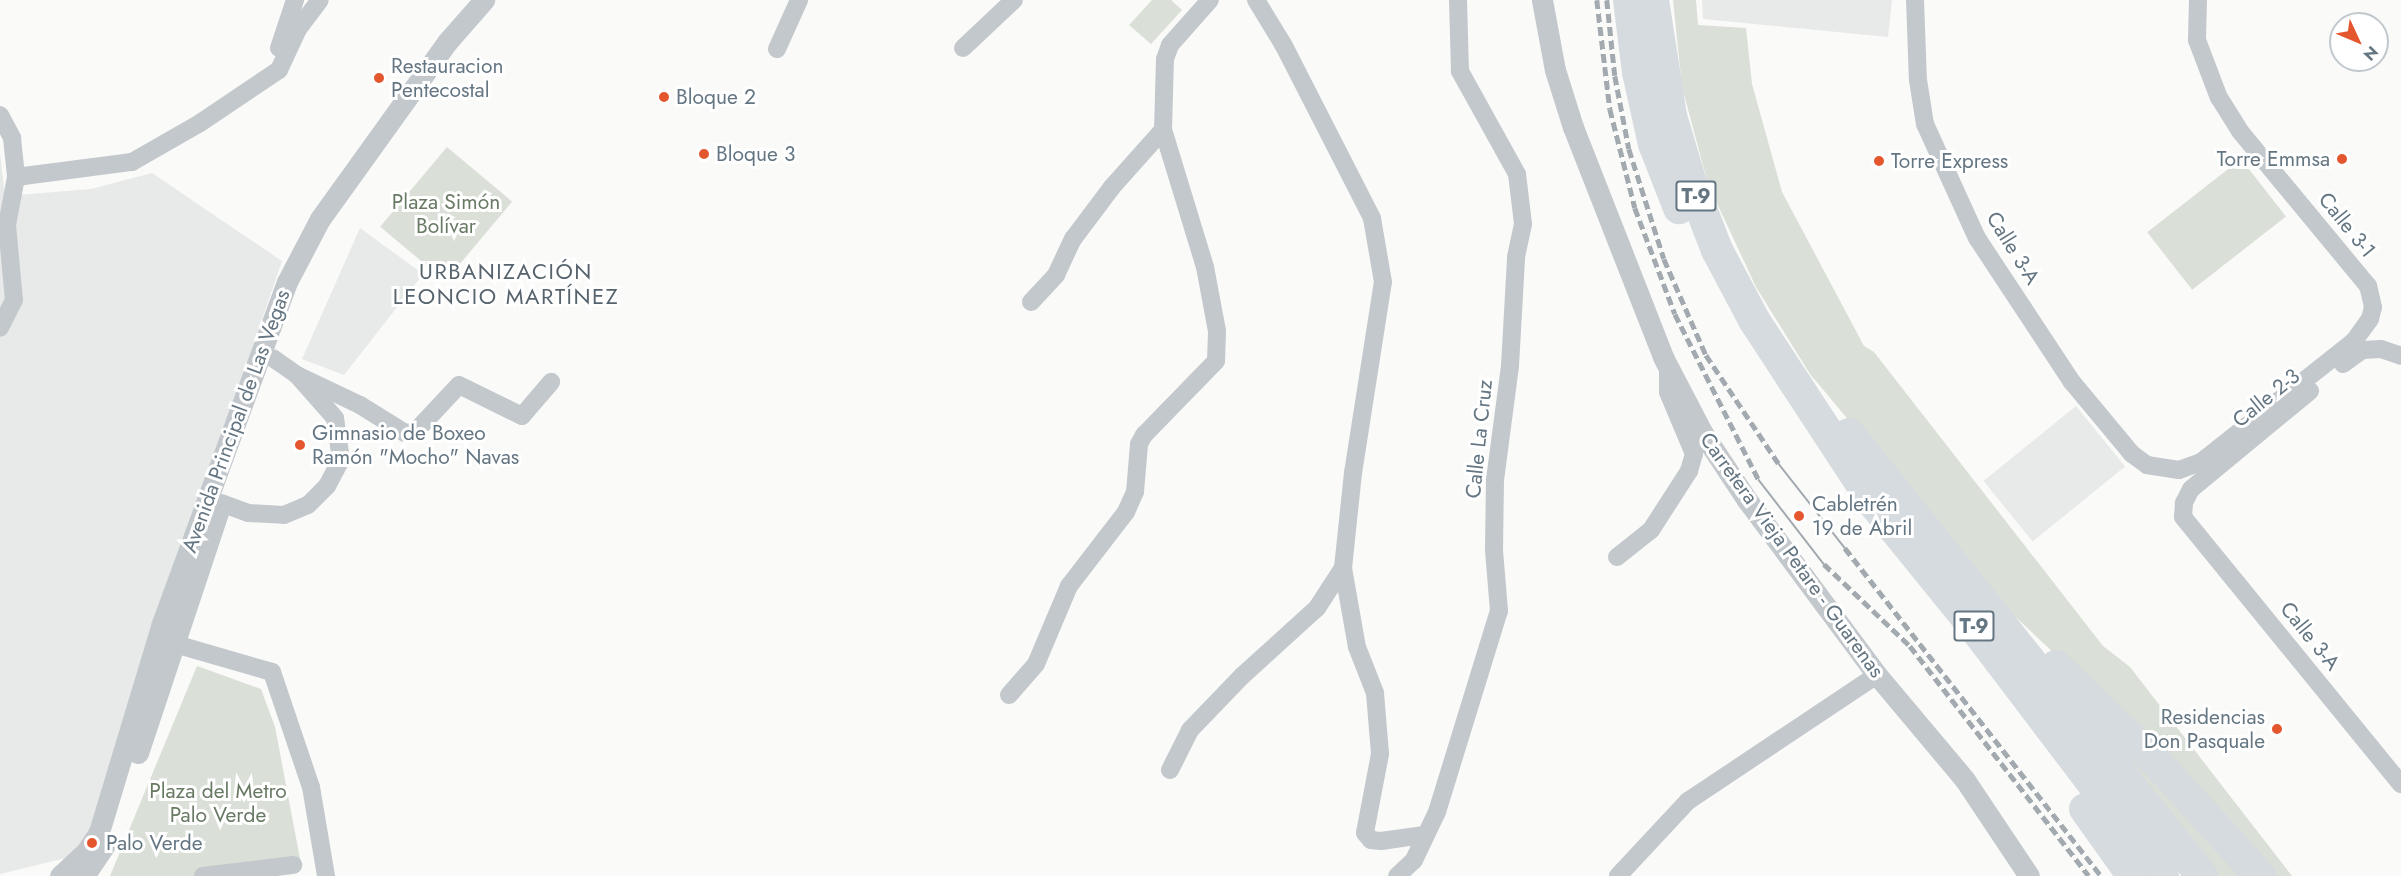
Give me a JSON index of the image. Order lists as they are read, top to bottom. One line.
{"streets":{"highway":["T-9"],"street":["Calle 3-1","Calle 3-A","Calle 2-3","Avenida Principal de Las Vegas","Calle La Cruz","Carretera Vieja Petare - Guarenas"]},"crossings":[["Calle 3-1","Calle 3-A"],["Calle 3-A","Calle 2-3"]],"districts":["URBANIZACIÓN LEONCIO MARTÍNEZ"],"parks":["Plaza Simón Bolívar","Plaza del Metro Palo Verde"],"places":["Restauracion Pentecostal","Bloque 2","Bloque 3","Torre Emmsa","Torre Express","Gimnasio de Boxeo Ramón \"Mocho\" Navas","Cabletrén 19 de Abril","Residencias Don Pasquale","Palo Verde"],"north":"bottom right"}
